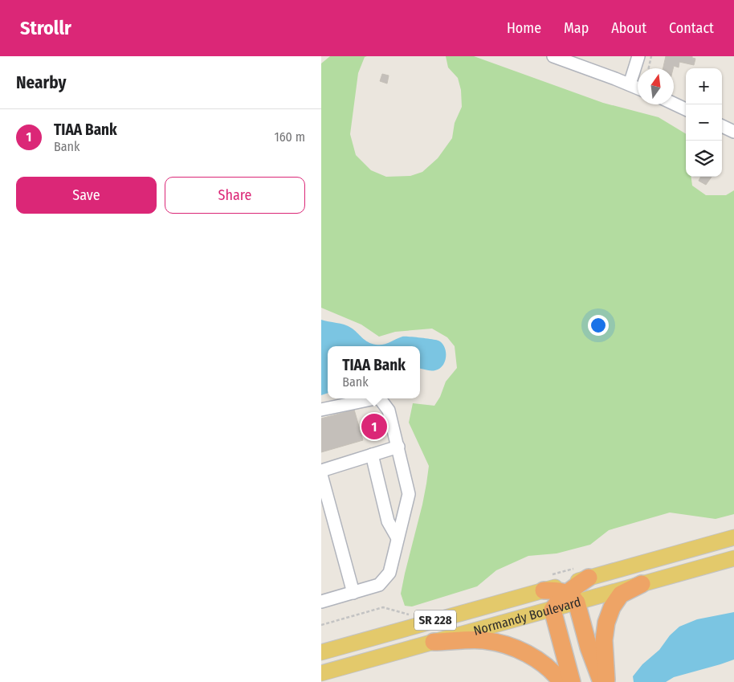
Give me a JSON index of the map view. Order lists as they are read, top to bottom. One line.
{"streets":{"main road":["Normandy Boulevard","SR 228"]},"north":"top","page":{"header":"Strollr","nav":["Home","Map","About","Contact"],"heading":"Nearby","map_buttons":["+","−"],"list":[{"mark":"1","name":"TIAA Bank","note":"Bank","value":"160 m"}],"buttons":["Save","Share"],"popup":["TIAA Bank","Bank"],"pins":"1"}}
